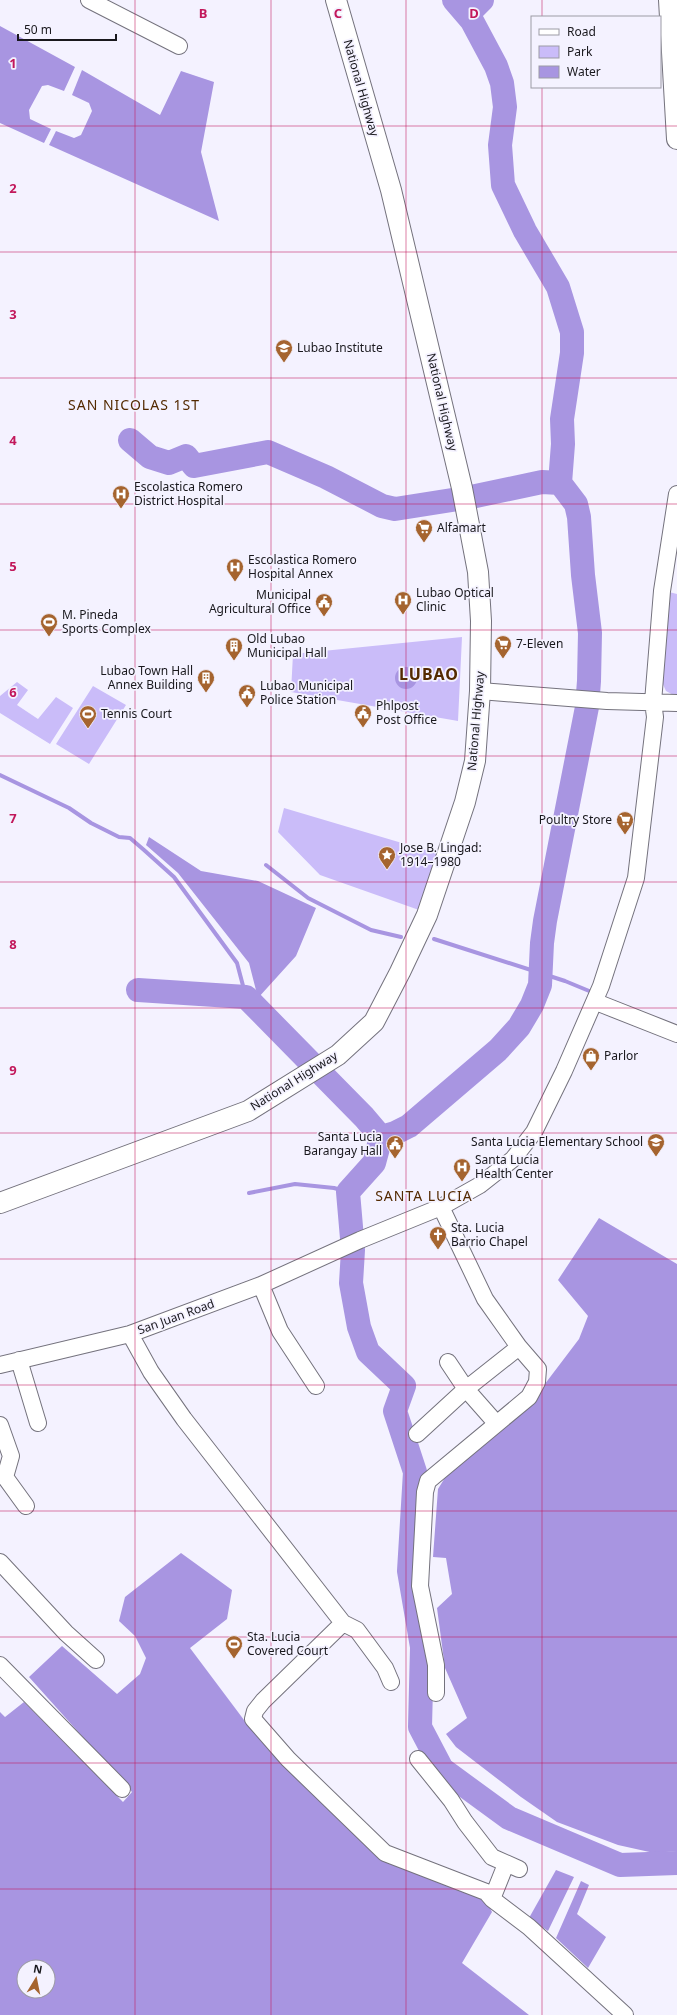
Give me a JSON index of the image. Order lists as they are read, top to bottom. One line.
{"streets":{"main road":["National Highway"],"street":["San Juan Road"]},"districts":["SAN NICOLAS 1ST","LUBAO","SANTA LUCIA"],"places":{"school or university":["Lubao Institute","Santa Lucia Elementary School"],"hospital":["Escolastica Romero District Hospital","Escolastica Romero Hospital Annex","Lubao Optical Clinic","Santa Lucia Health Center"],"supermarket":["Alfamart","7-Eleven","Poultry Store"],"public building":["Municipal Agricultural Office","Lubao Municipal Police Station","Phlpost Post Office","Santa Lucia Barangay Hall"],"sports":["M. Pineda Sports Complex","Tennis Court","Sta. Lucia Covered Court"],"building":["Old Lubao Municipal Hall","Lubao Town Hall Annex Building"],"place":["Jose B. Lingad: 1914–1980"],"shop":["Parlor"],"church":["Sta. Lucia Barrio Chapel"]},"legend":["Road","Park","Water"],"scale_bar":"50 m","north":"top","grid":{"columns":["B","C","D"],"rows":["1","2","3","4","5","6","7","8","9"]}}
